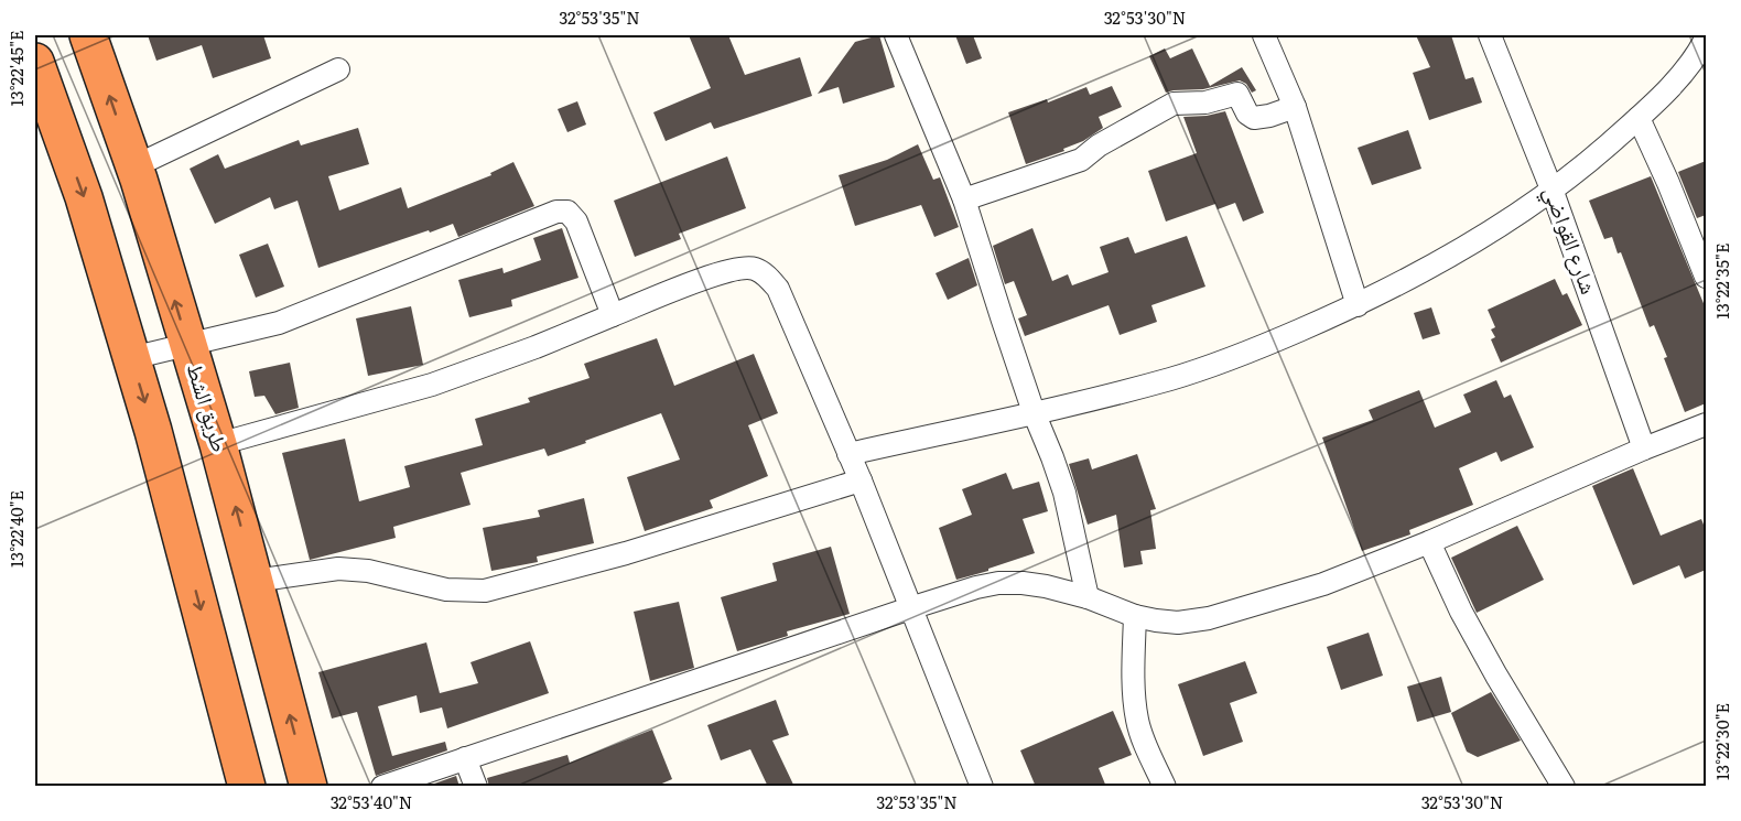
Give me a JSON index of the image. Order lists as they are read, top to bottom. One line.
{"streets":{"highway":["طريق الشط"],"street":["شارع القواضي"]},"coordinates":["32°53'35\"N","32°53'30\"N","13°22'45\"E","13°22'35\"E","13°22'40\"E","13°22'30\"E","32°53'40\"N"]}
